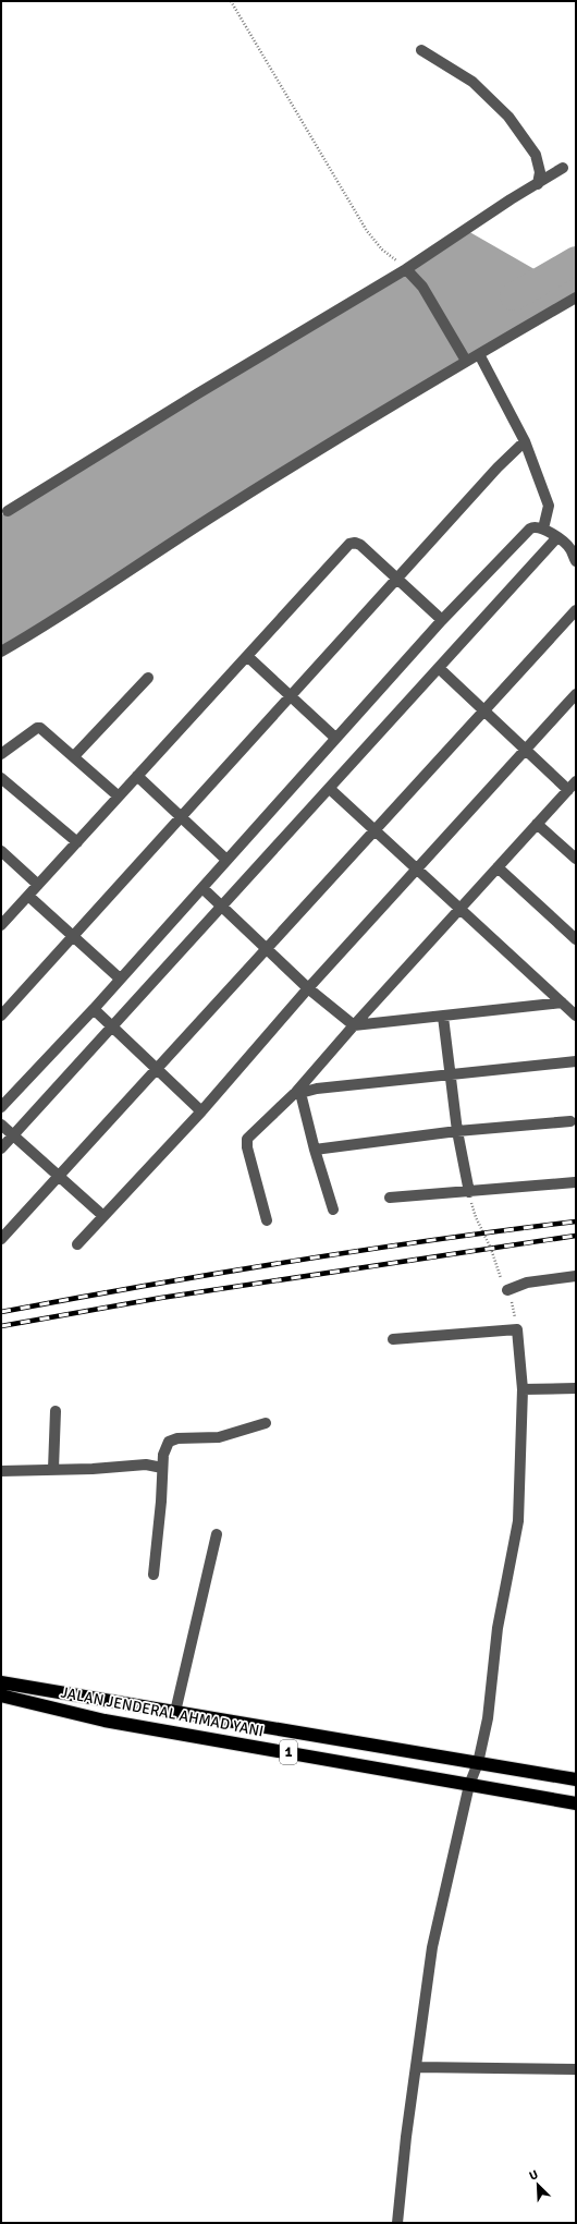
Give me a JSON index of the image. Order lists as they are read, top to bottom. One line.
{"streets":{"highway":["JALAN JENDERAL AHMAD YANI","1"]},"north":"top left"}
